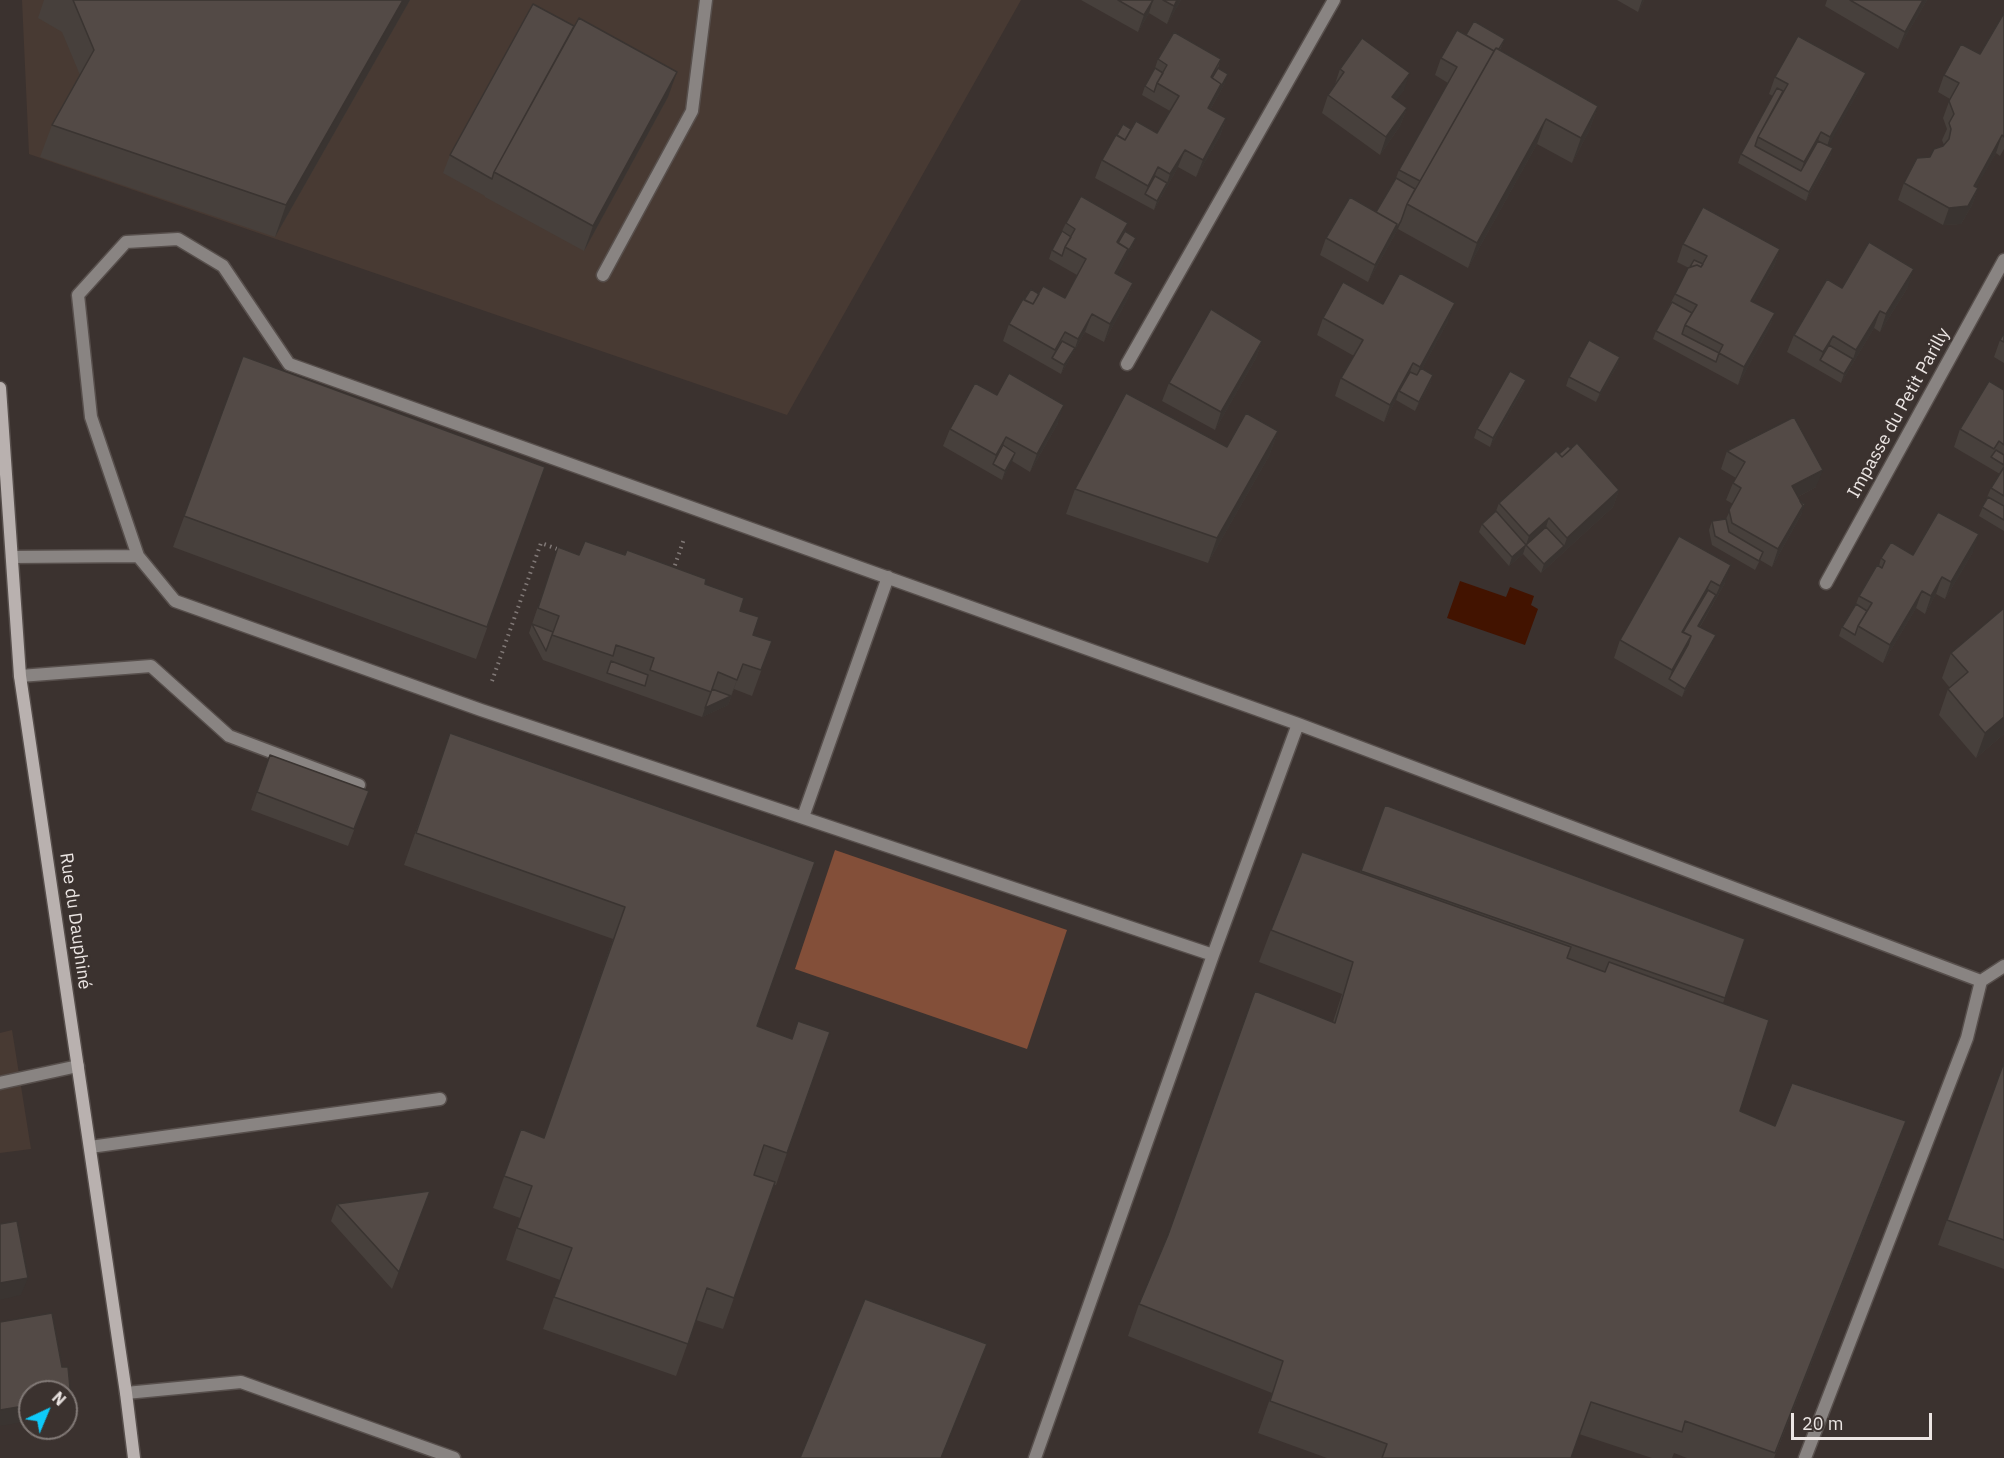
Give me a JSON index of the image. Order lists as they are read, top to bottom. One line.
{"streets":{"street":["Impasse du Petit Parilly","Rue du Dauphiné"]},"scale_bar":"20 m","north":"top right"}
